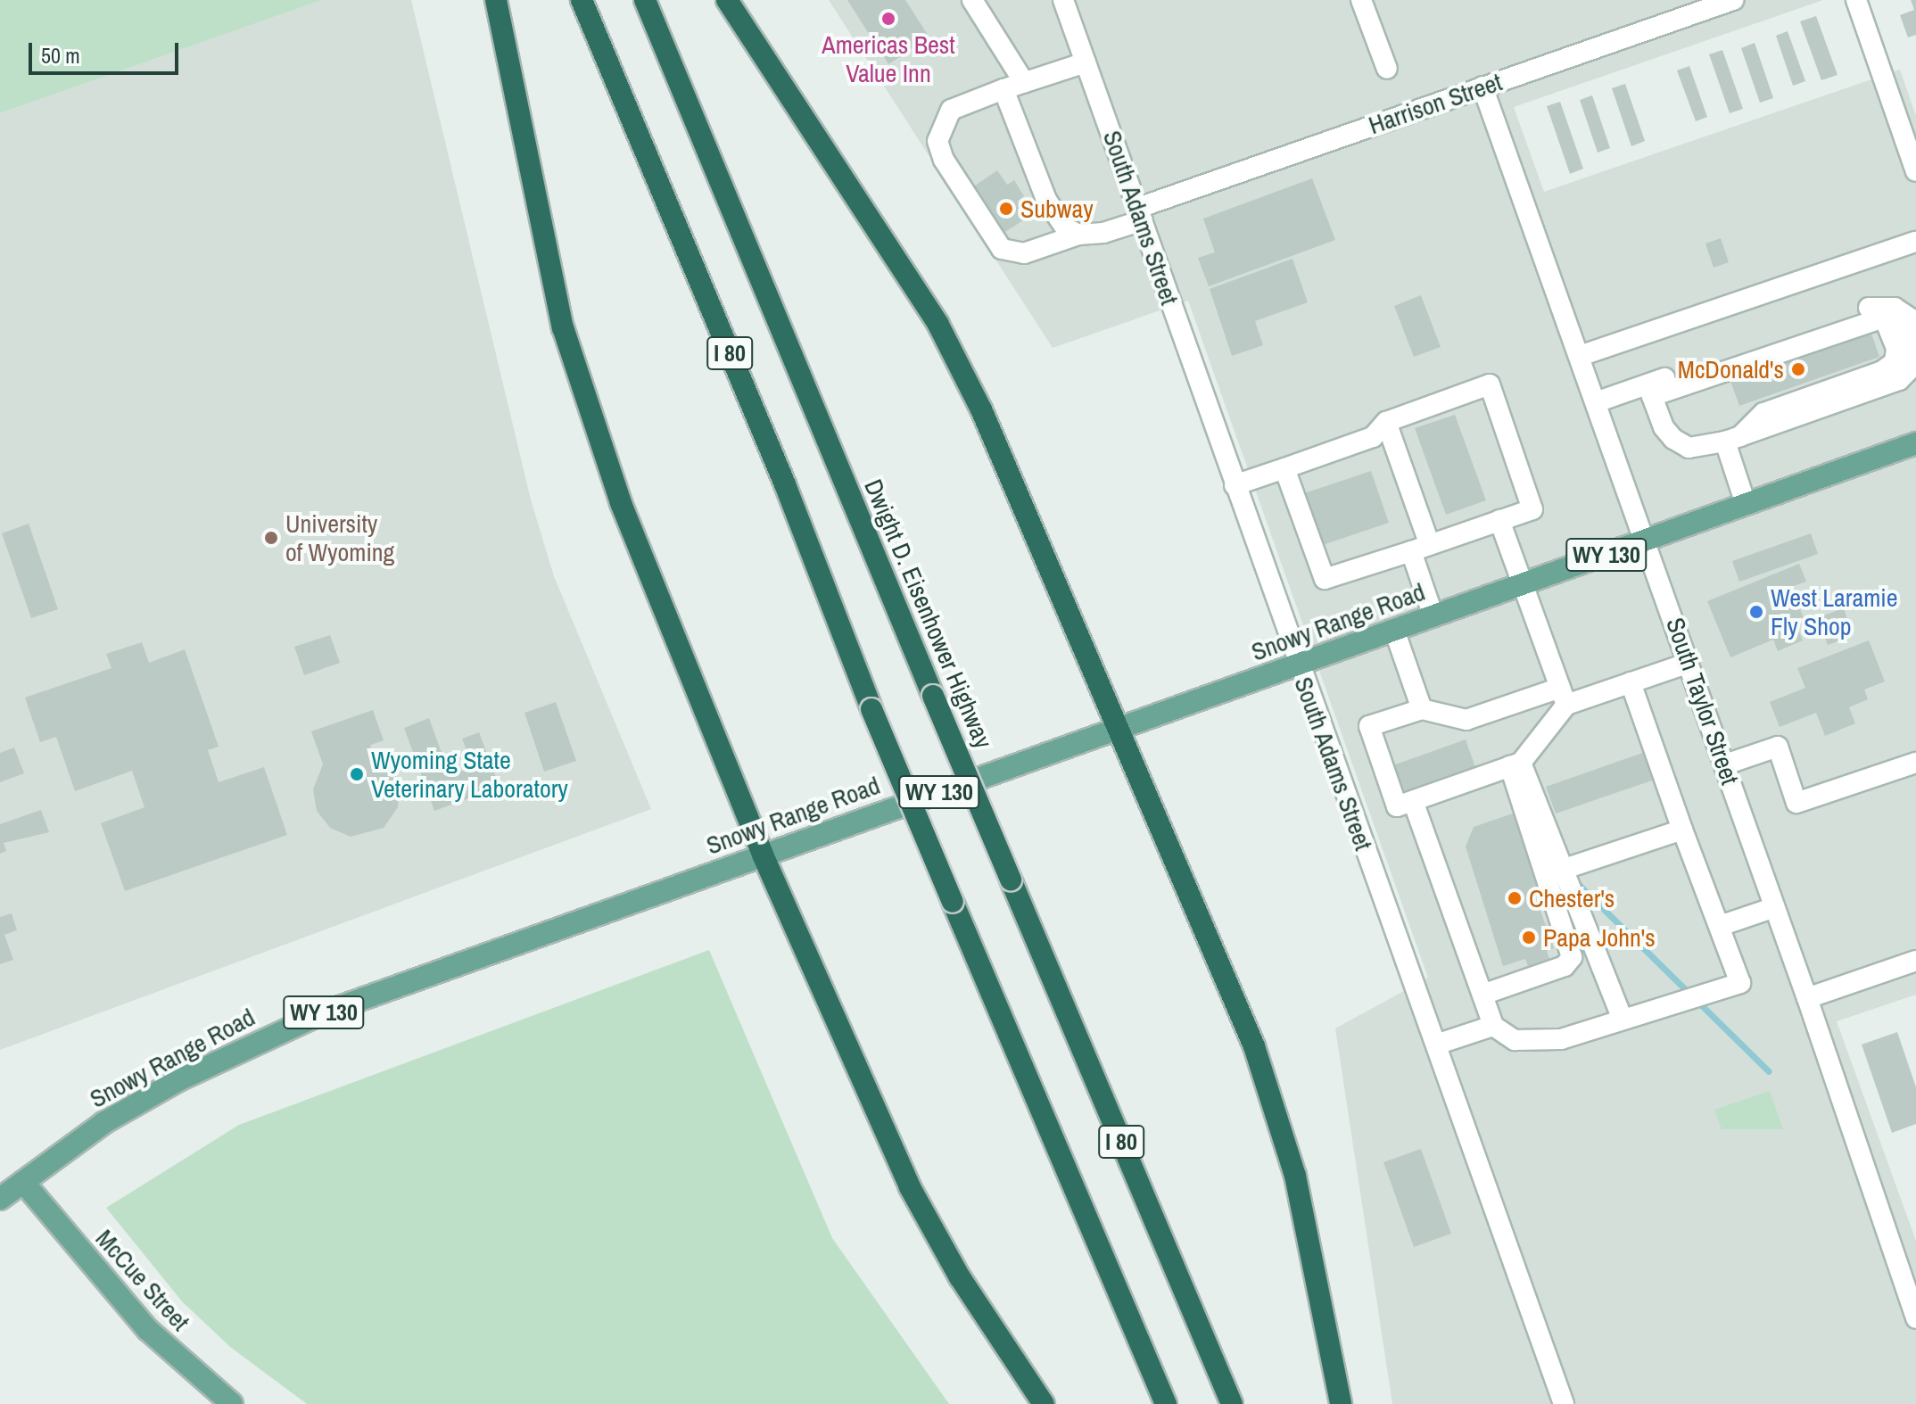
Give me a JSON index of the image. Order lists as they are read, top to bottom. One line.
{"streets":{"highway":["I 80","Dwight D. Eisenhower Highway"],"main road":["WY 130","Snowy Range Road","McCue Street"],"street":["Harrison Street","South Adams Street","South Taylor Street"]},"crossings":[["Harrison Street","South Adams Street"],["Harrison Street","South Taylor Street"],["South Adams Street","Snowy Range Road"],["Snowy Range Road","South Taylor Street"],["Snowy Range Road","McCue Street"]],"places":["Americas Best Value Inn","Subway","McDonald's","University of Wyoming","West Laramie Fly Shop","Wyoming State Veterinary Laboratory","Chester's","Papa John's"],"scale_bar":"50 m"}
